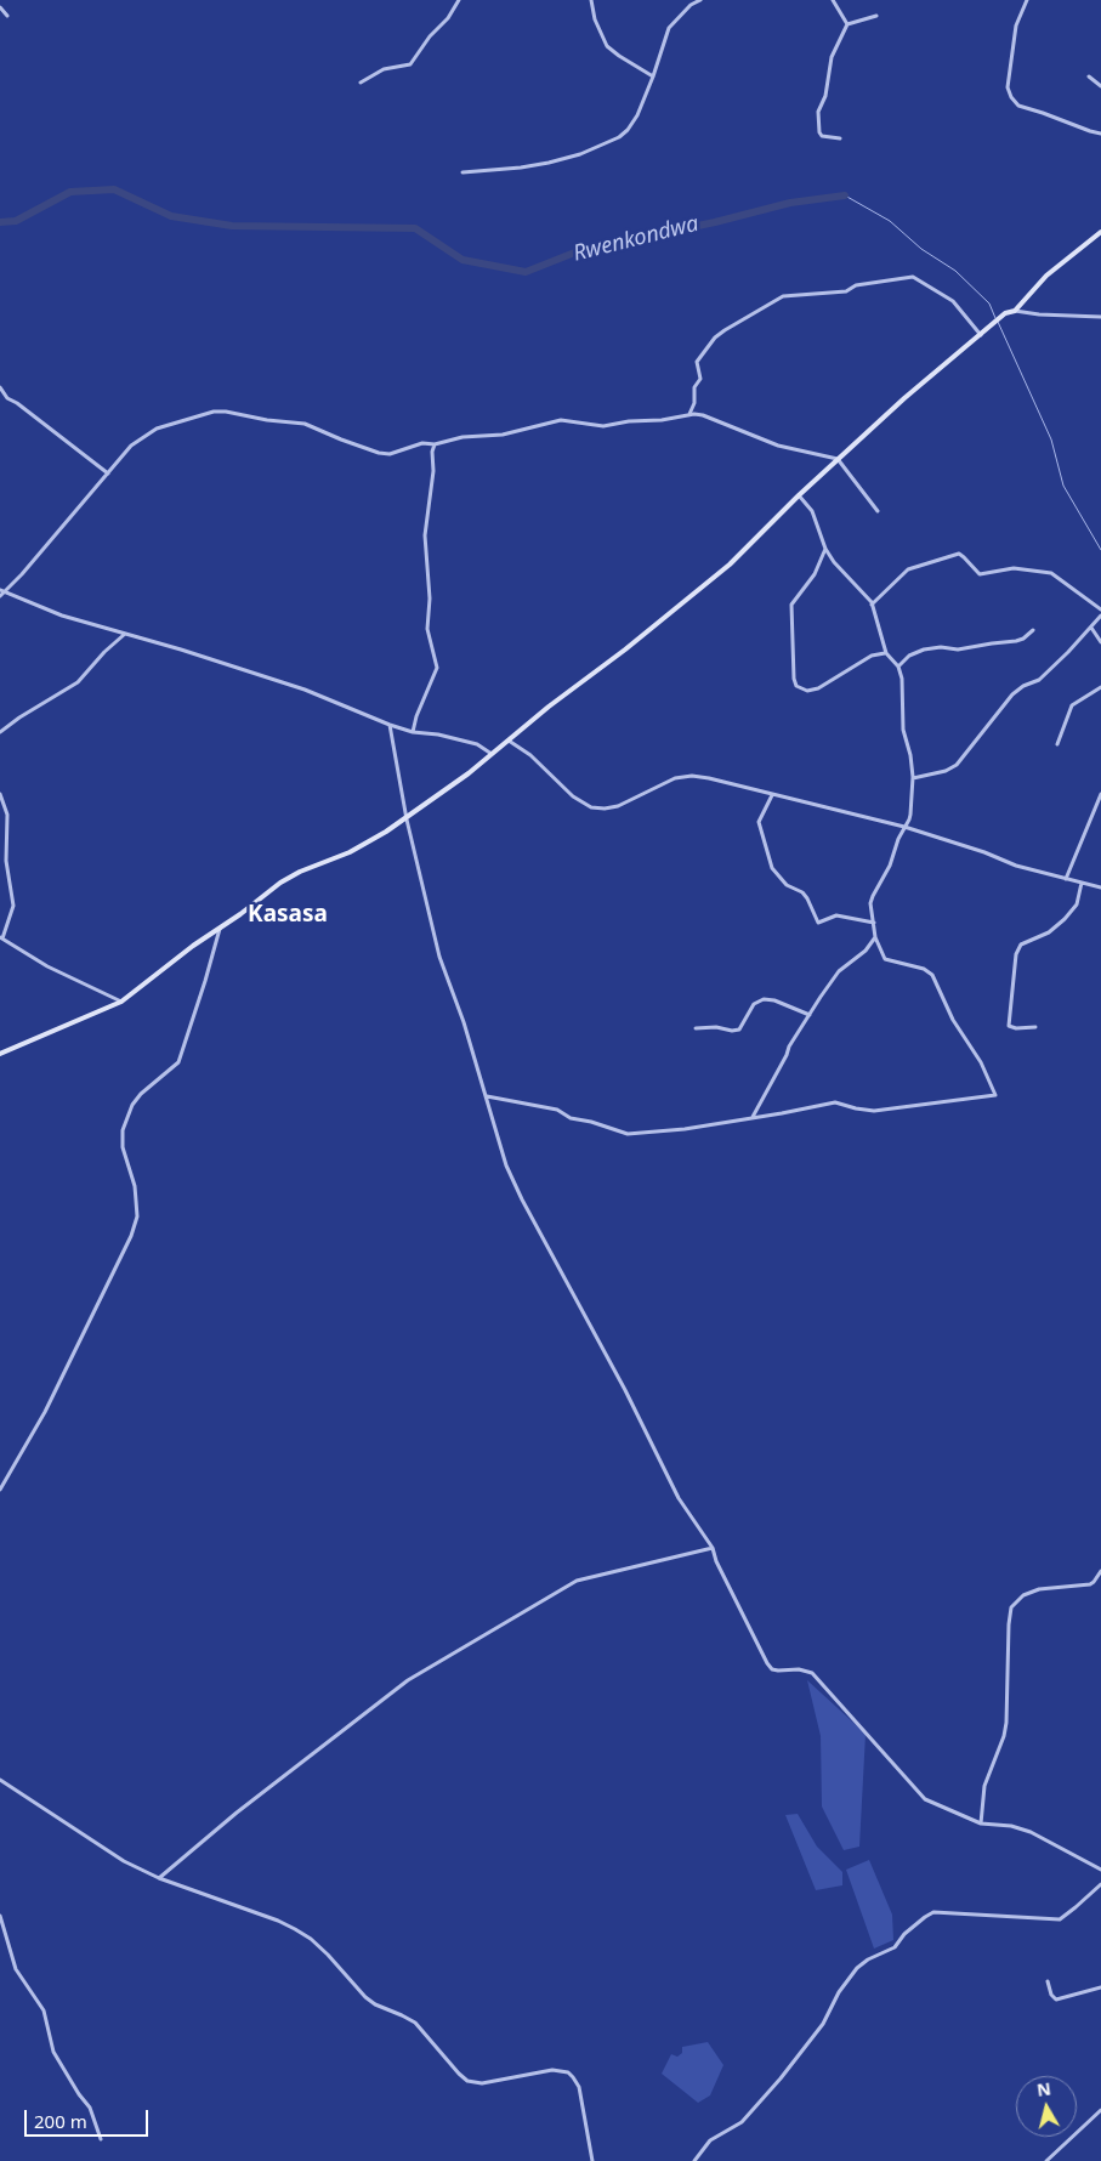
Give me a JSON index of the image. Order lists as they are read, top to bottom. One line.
{"districts":["Kasasa"],"water":["Rwenkondwa"],"scale_bar":"200 m","north":"top"}
